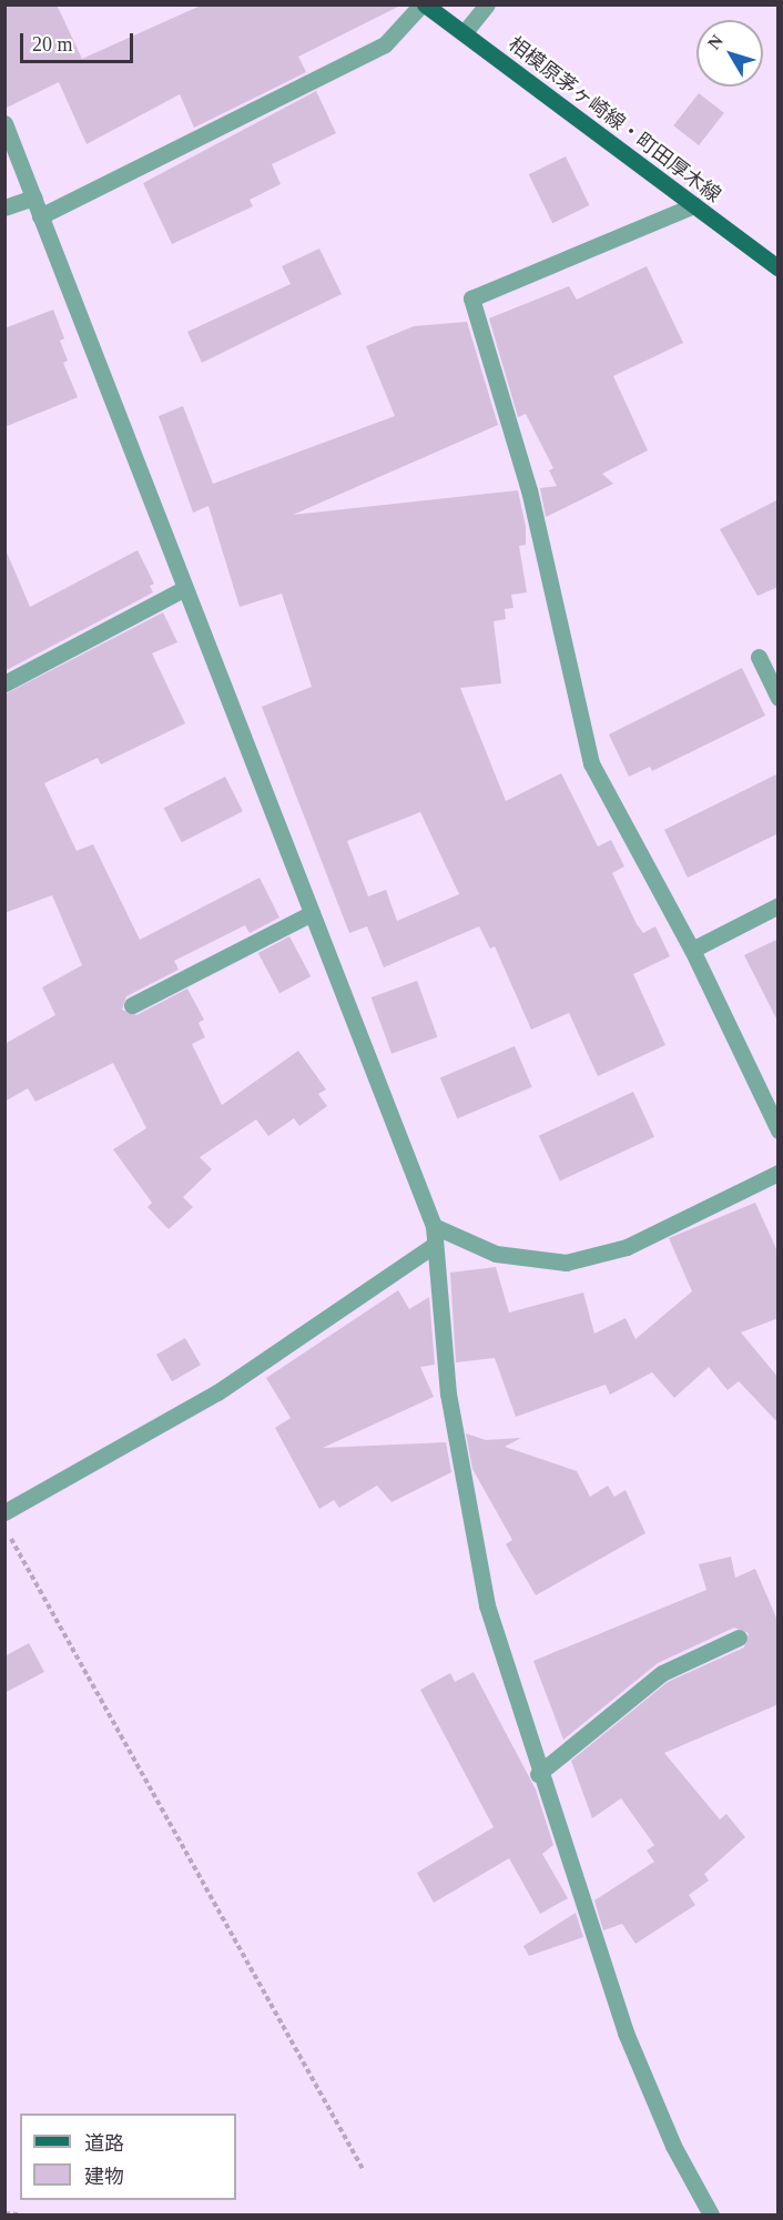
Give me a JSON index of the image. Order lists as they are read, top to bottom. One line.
{"streets":{"main road":["相模原茅ヶ崎線・町田厚木線"]},"legend":["道路","建物"],"scale_bar":"20 m","north":"top left"}
